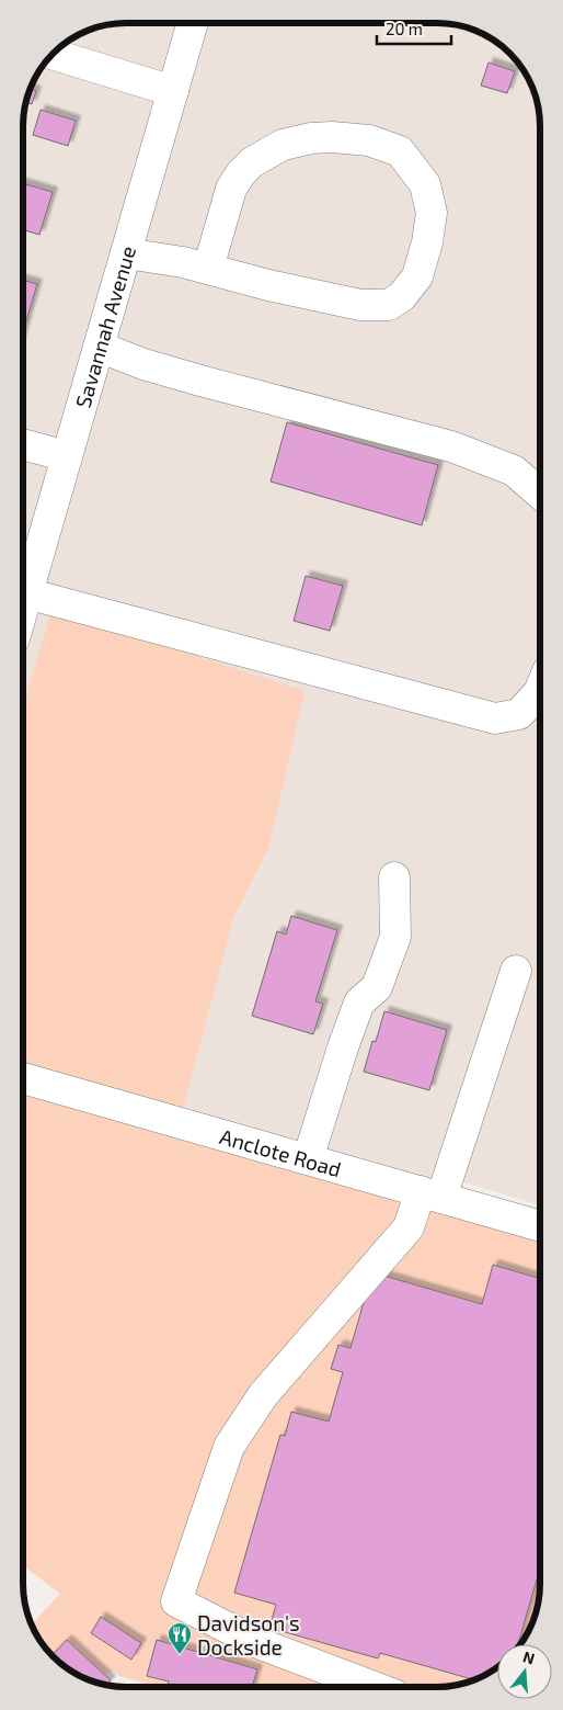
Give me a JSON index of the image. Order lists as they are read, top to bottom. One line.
{"streets":{"street":["Savannah Avenue","Anclote Road"]},"places":{"restaurant":["Davidson's Dockside"]},"scale_bar":"20 m","north":"top"}
